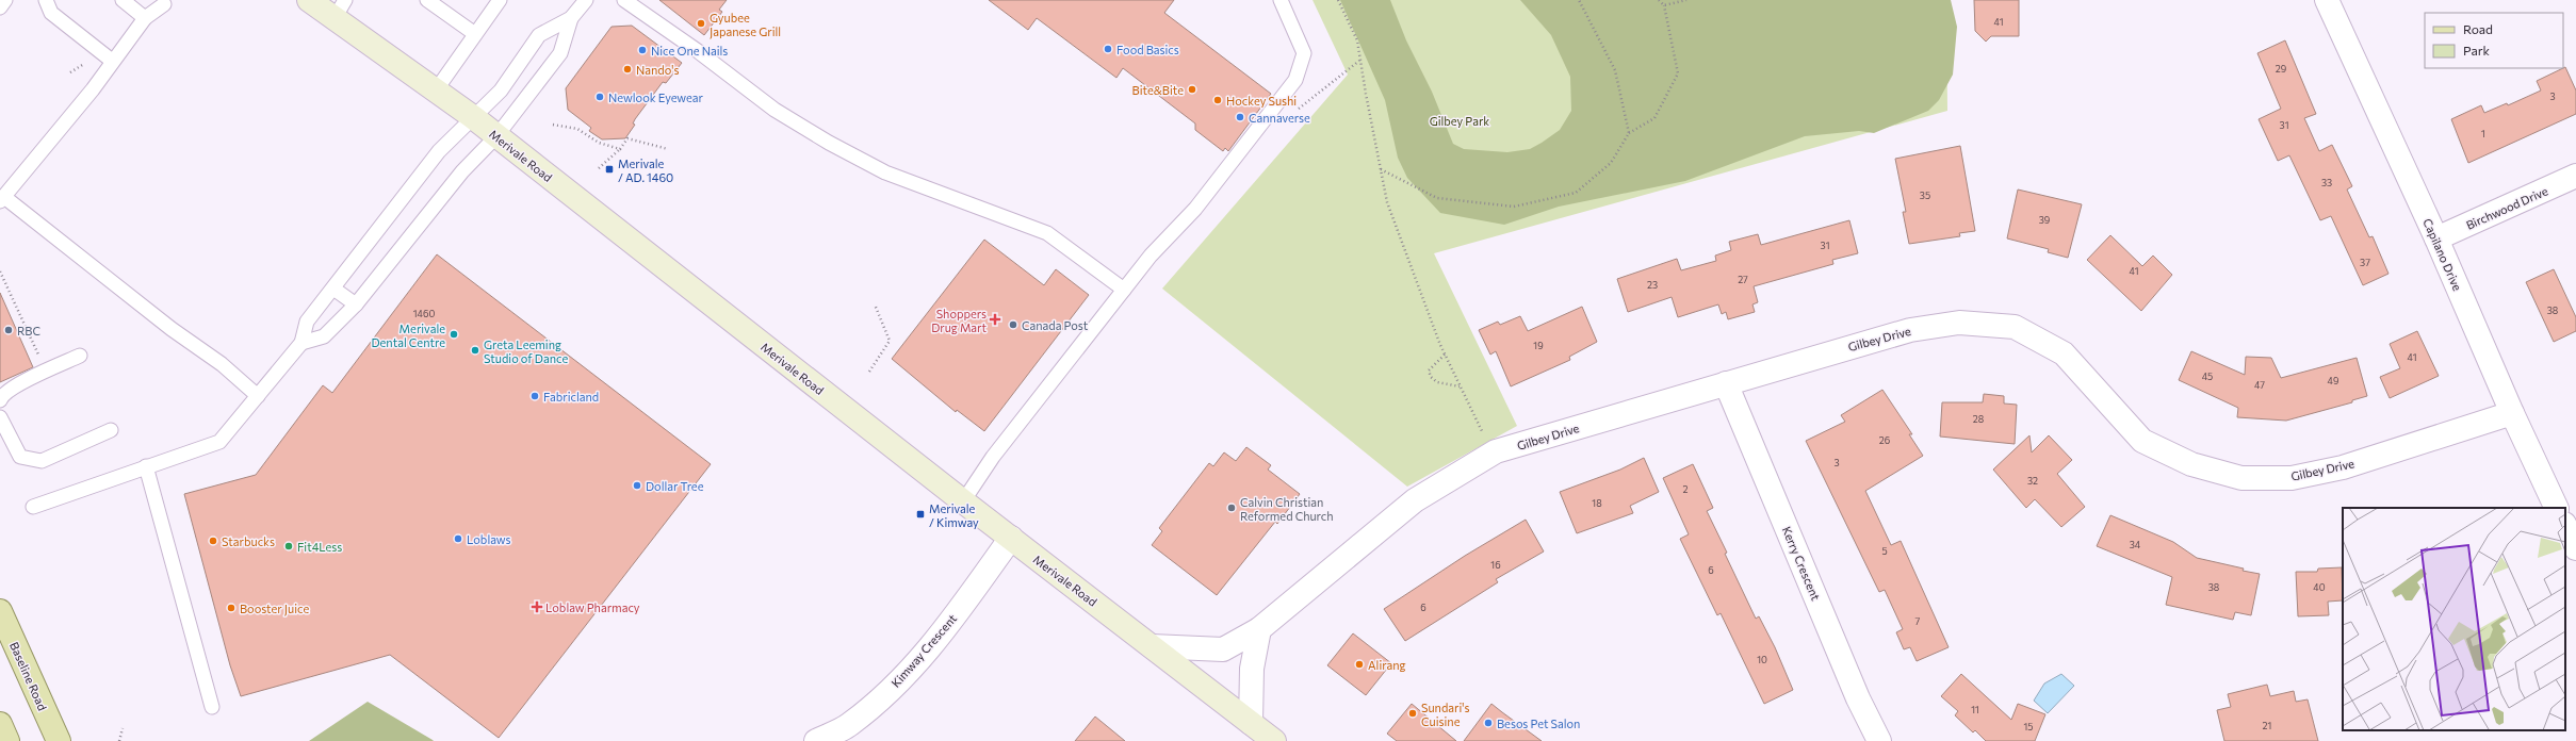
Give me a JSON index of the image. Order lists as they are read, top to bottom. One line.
{"streets":{"main road":["Merivale Road","Baseline Road"],"street":["Birchwood Drive","Capilano Drive","Gilbey Drive","Kerry Crescent","Kimway Crescent"]},"crossings":[["Merivale Road","Gilbey Drive"],["Merivale Road","Kimway Crescent"],["Birchwood Drive","Capilano Drive"],["Capilano Drive","Gilbey Drive"],["Gilbey Drive","Kerry Crescent"]],"parks":["Gilbey Park"],"places":{"other":["Gyubee Japanese Grill","Food Basics","Nice One Nails","Nando's","Bite&Bite","Newlook Eyewear","Hockey Sushi","Cannaverse","Canada Post","RBC","Merivale Dental Centre","Greta Leeming Studio of Dance","Fabricland","Dollar Tree","Calvin Christian Reformed Church","Loblaws","Starbucks","Fit4Less","Booster Juice","Alirang","Sundari's Cuisine","Besos Pet Salon"],"transit":["Merivale / AD. 1460","Merivale / Kimway"],"health":["Shoppers Drug Mart","Loblaw Pharmacy"]},"house_numbers":["41","29","3","31","1","33","35","39","31","37","41","27","23","38","1460","19","41","45","49","47","28","26","3","32","2","18","34","5","16","6","38","40","6","7","10","11","21","15"],"legend":["Road","Park"]}
